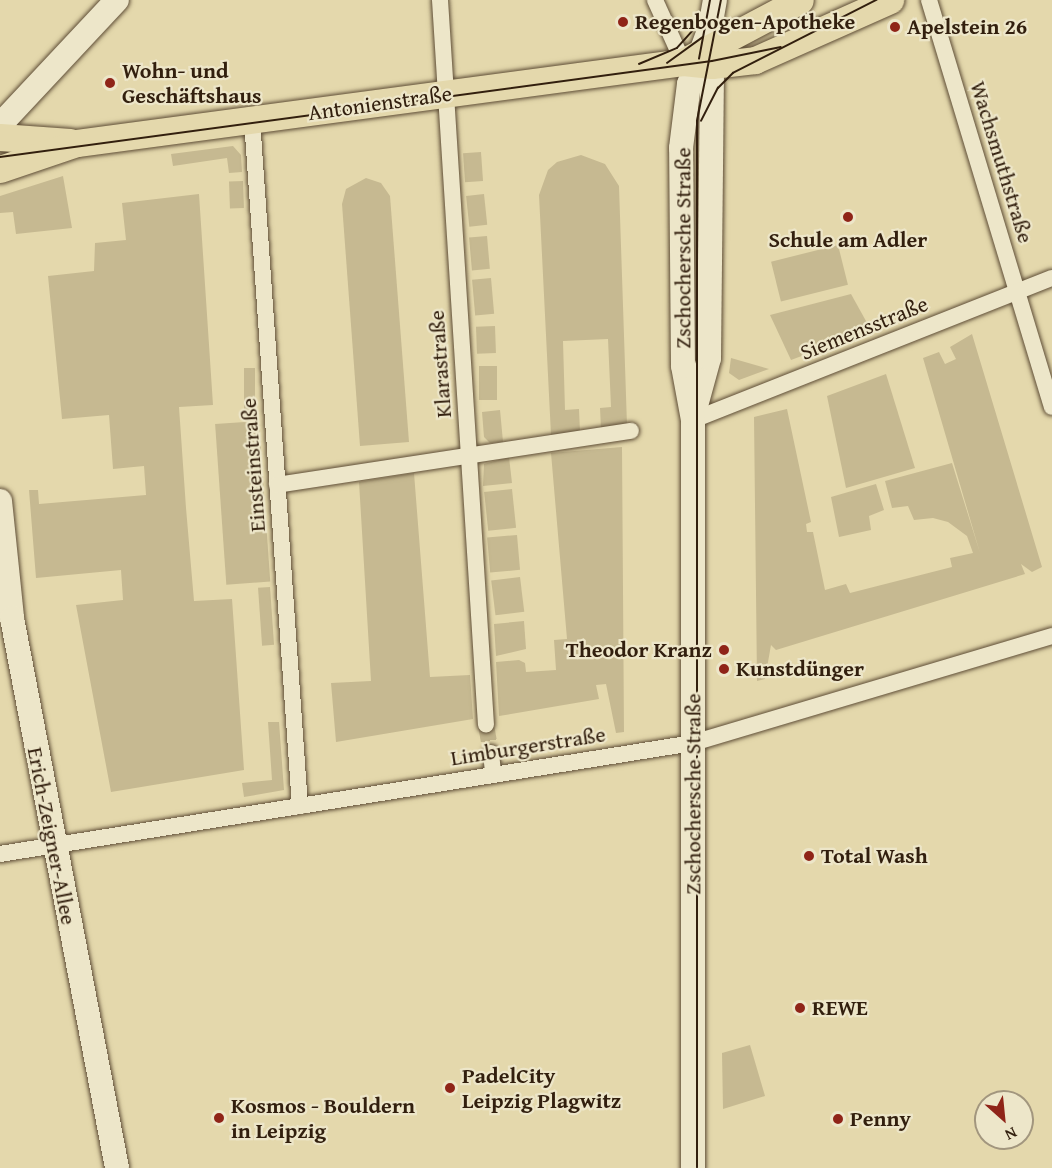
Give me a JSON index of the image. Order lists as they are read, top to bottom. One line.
{"streets":{"main road":["Antonienstraße","Zschochersche Straße","Erich-Zeigner-Allee"],"street":["Wachsmuthstraße","Siemensstraße","Klarastraße","Einsteinstraße","Limburgerstraße"]},"crossings":[["Antonienstraße","Zschochersche Straße"],["Antonienstraße","Klarastraße"],["Antonienstraße","Einsteinstraße"],["Wachsmuthstraße","Siemensstraße"],["Zschochersche Straße","Siemensstraße"],["Zschochersche Straße","Limburgerstraße"],["Einsteinstraße","Limburgerstraße"],["Limburgerstraße","Erich-Zeigner-Allee"]],"places":["Regenbogen-Apotheke","Apelstein 26","Wohn- und Geschäftshaus","Schule am Adler","Theodor Kranz","Kunstdünger","Total Wash","REWE","PadelCity Leipzig Plagwitz","Kosmos - Bouldern in Leipzig","Penny"],"north":"bottom right"}
